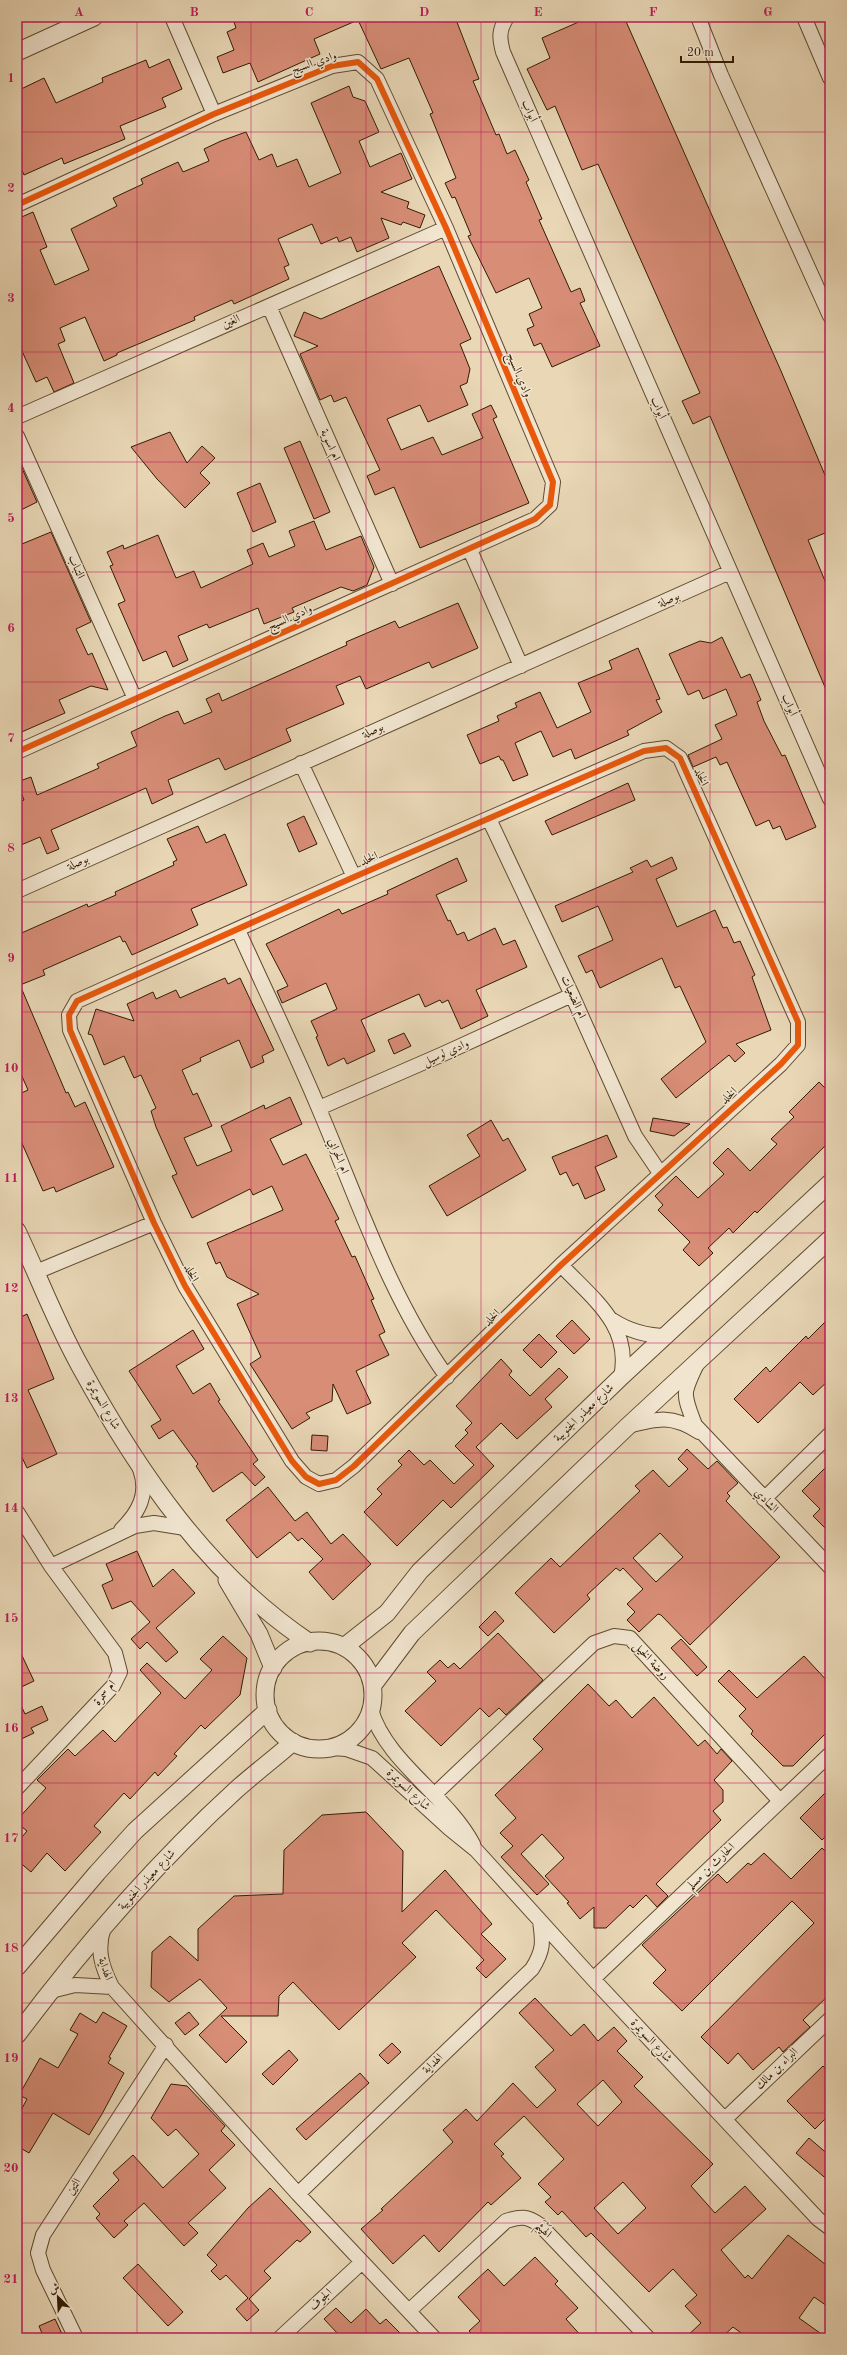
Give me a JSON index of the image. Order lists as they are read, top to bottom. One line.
{"streets":{"street":["وادي السيج","أبواب","الغين","ام اسوية","التباب","بوصلة","الخلد","ام الضعيات","وادي لوسيل","ام الحرابي","شارع السويمرة","شارع معيذر الجنوبية","الشادي","روضة الخيل","ام سمرة","الحارث بن مسلم","الهداية","البراء بن مالك","التين","الهَيْثَم","الجوف"]},"crossings":[["وادي السيج","الغين"],["وادي السيج","ام اسوية"],["وادي السيج","التباب"],["أبواب","بوصلة"],["الغين","ام اسوية"],["بوصلة","الخلد"],["الخلد","ام الضعيات"],["الخلد","ام الحرابي"],["ام الضعيات","وادي لوسيل"],["وادي لوسيل","ام الحرابي"],["شارع السويمرة","شارع معيذر الجنوبية"],["شارع السويمرة","روضة الخيل"],["شارع السويمرة","الحارث بن مسلم"],["شارع السويمرة","الهداية"],["شارع السويمرة","البراء بن مالك"],["شارع معيذر الجنوبية","الهداية"],["روضة الخيل","الحارث بن مسلم"],["الهداية","التين"],["الهداية","الهَيْثَم"],["الهداية","الجوف"]],"scale_bar":"20 m","north":"top left","grid":{"columns":["A","B","C","D","E","F","G"],"rows":["1","2","3","4","5","6","7","8","9","10","11","12","13","14","15","16","17","18","19","20","21"]}}
